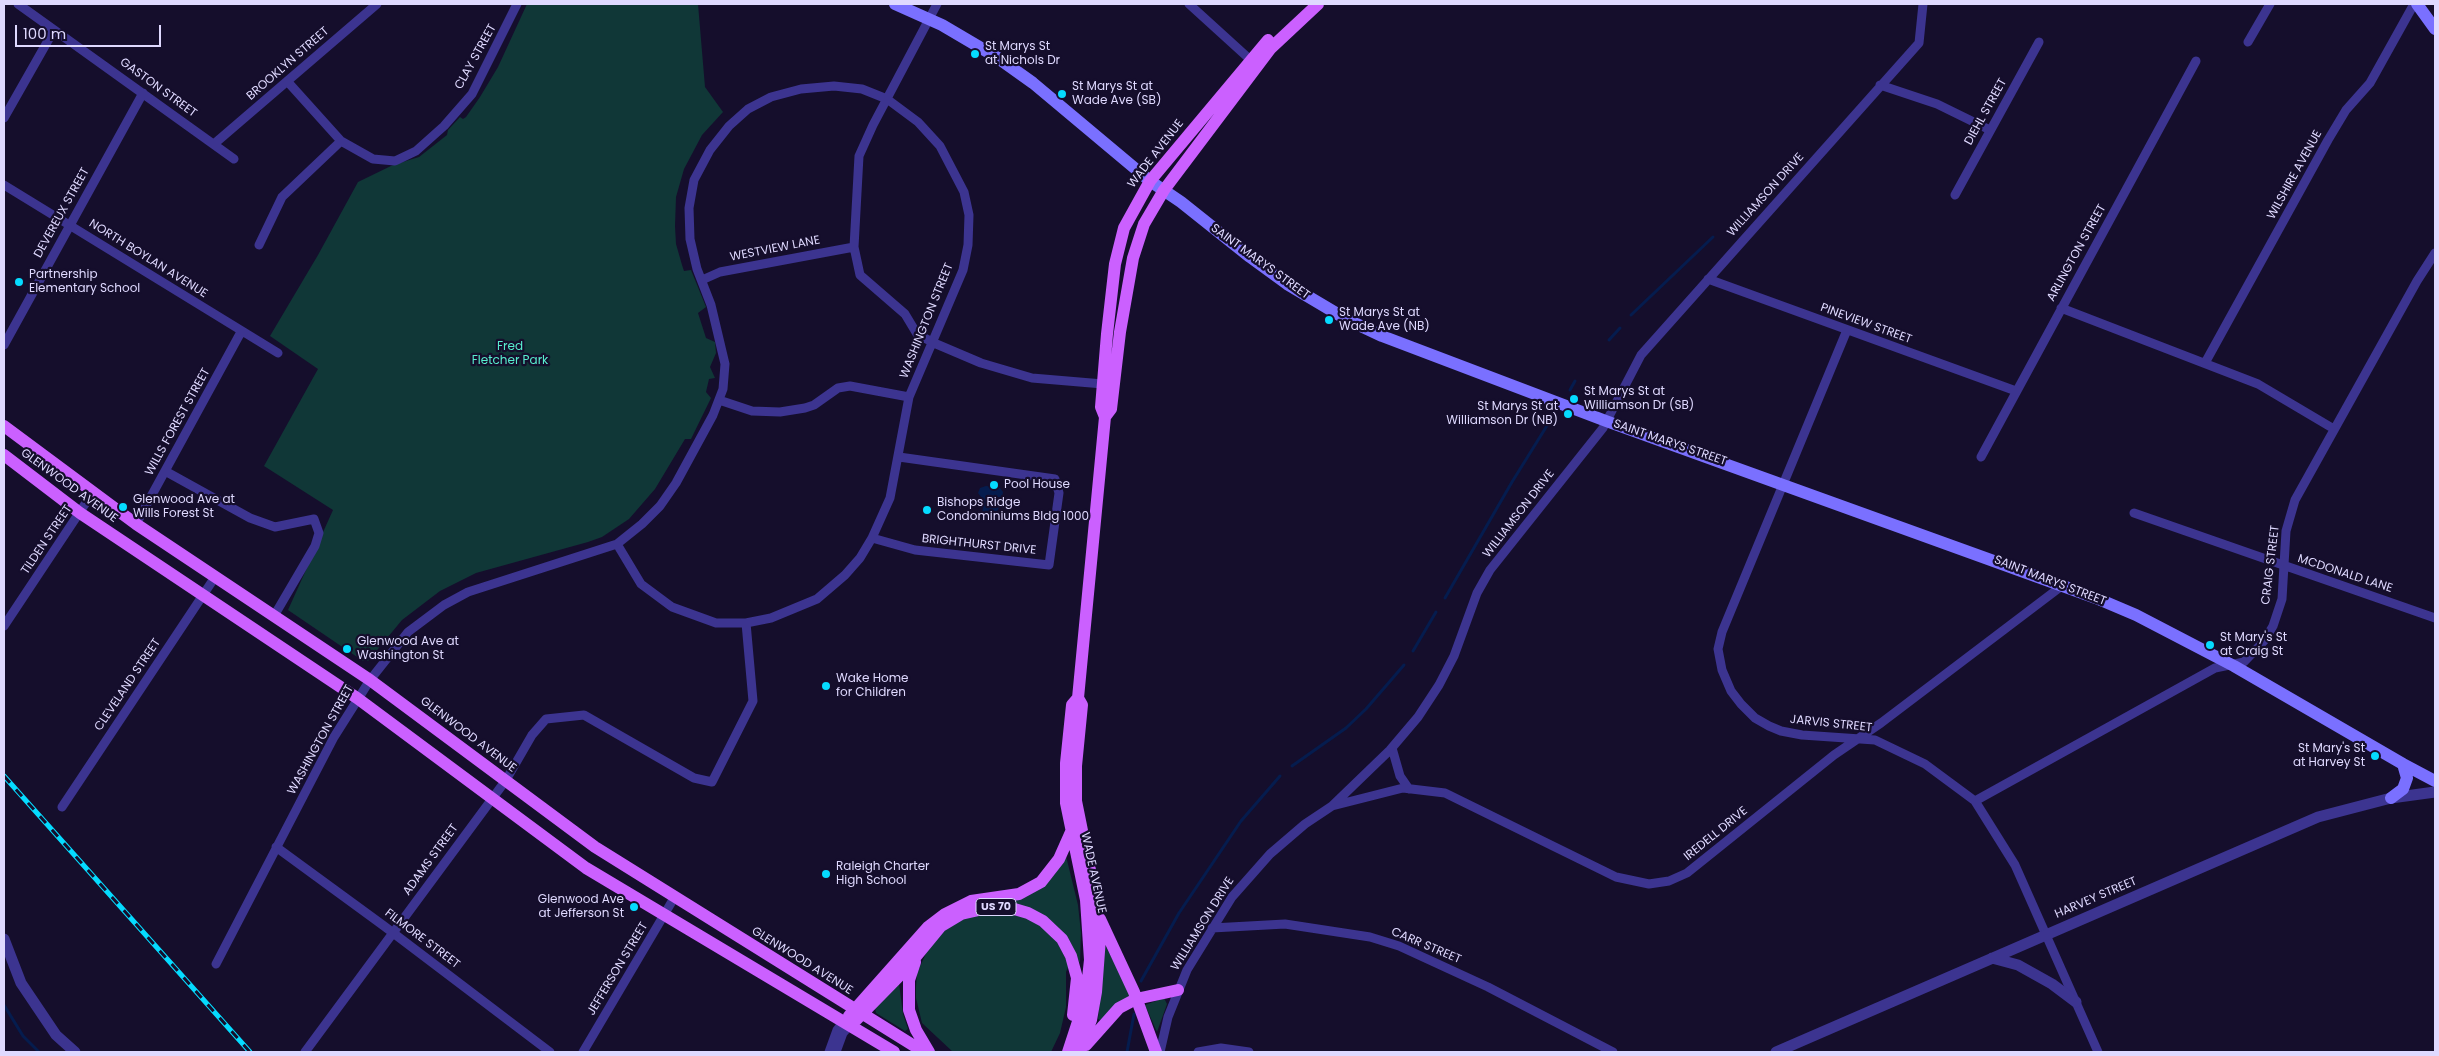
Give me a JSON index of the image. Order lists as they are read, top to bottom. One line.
{"streets":{"main road":["WADE AVENUE","SAINT MARYS STREET","GLENWOOD AVENUE","US 70"],"street":["CLAY STREET","BROOKLYN STREET","GASTON STREET","DIEHL STREET","WILSHIRE AVENUE","WILLIAMSON DRIVE","DEVEREUX STREET","WESTVIEW LANE","ARLINGTON STREET","NORTH BOYLAN AVENUE","WASHINGTON STREET","PINEVIEW STREET","WILLS FOREST STREET","TILDEN STREET","BRIGHTHURST DRIVE","CRAIG STREET","MCDONALD LANE","CLEVELAND STREET","JARVIS STREET","IREDELL DRIVE","ADAMS STREET","HARVEY STREET","FILMORE STREET","CARR STREET","JEFFERSON STREET"]},"crossings":[["CLAY STREET","BROOKLYN STREET"],["BROOKLYN STREET","GASTON STREET"],["GASTON STREET","DEVEREUX STREET"],["WADE AVENUE","SAINT MARYS STREET"],["WADE AVENUE","US 70"],["WILLIAMSON DRIVE","SAINT MARYS STREET"],["WILLIAMSON DRIVE","PINEVIEW STREET"],["WILLIAMSON DRIVE","IREDELL DRIVE"],["WILLIAMSON DRIVE","CARR STREET"],["DEVEREUX STREET","NORTH BOYLAN AVENUE"],["WESTVIEW LANE","WASHINGTON STREET"],["ARLINGTON STREET","PINEVIEW STREET"],["NORTH BOYLAN AVENUE","WILLS FOREST STREET"],["SAINT MARYS STREET","CRAIG STREET"],["SAINT MARYS STREET","JARVIS STREET"],["SAINT MARYS STREET","IREDELL DRIVE"],["WASHINGTON STREET","GLENWOOD AVENUE"],["WASHINGTON STREET","BRIGHTHURST DRIVE"],["WASHINGTON STREET","ADAMS STREET"],["WASHINGTON STREET","FILMORE STREET"],["PINEVIEW STREET","JARVIS STREET"],["WILLS FOREST STREET","GLENWOOD AVENUE"],["GLENWOOD AVENUE","TILDEN STREET"],["GLENWOOD AVENUE","CLEVELAND STREET"],["GLENWOOD AVENUE","ADAMS STREET"],["GLENWOOD AVENUE","JEFFERSON STREET"],["CRAIG STREET","MCDONALD LANE"],["CRAIG STREET","JARVIS STREET"],["JARVIS STREET","IREDELL DRIVE"],["JARVIS STREET","HARVEY STREET"],["ADAMS STREET","FILMORE STREET"]],"parks":["Fred Fletcher Park"],"places":["St Marys St at Nichols Dr","St Marys St at Wade Ave (SB)","Partnership Elementary School","St Marys St at Wade Ave (NB)","St Marys St at Williamson Dr (SB)","St Marys St at Williamson Dr (NB)","Pool House","Glenwood Ave at Wills Forest St","Bishops Ridge Condominiums Bldg 1000","St Mary's St at Craig St","Glenwood Ave at Washington St","Wake Home for Children","St Mary's St at Harvey St","Raleigh Charter High School","Glenwood Ave at Jefferson St"],"scale_bar":"100 m"}
